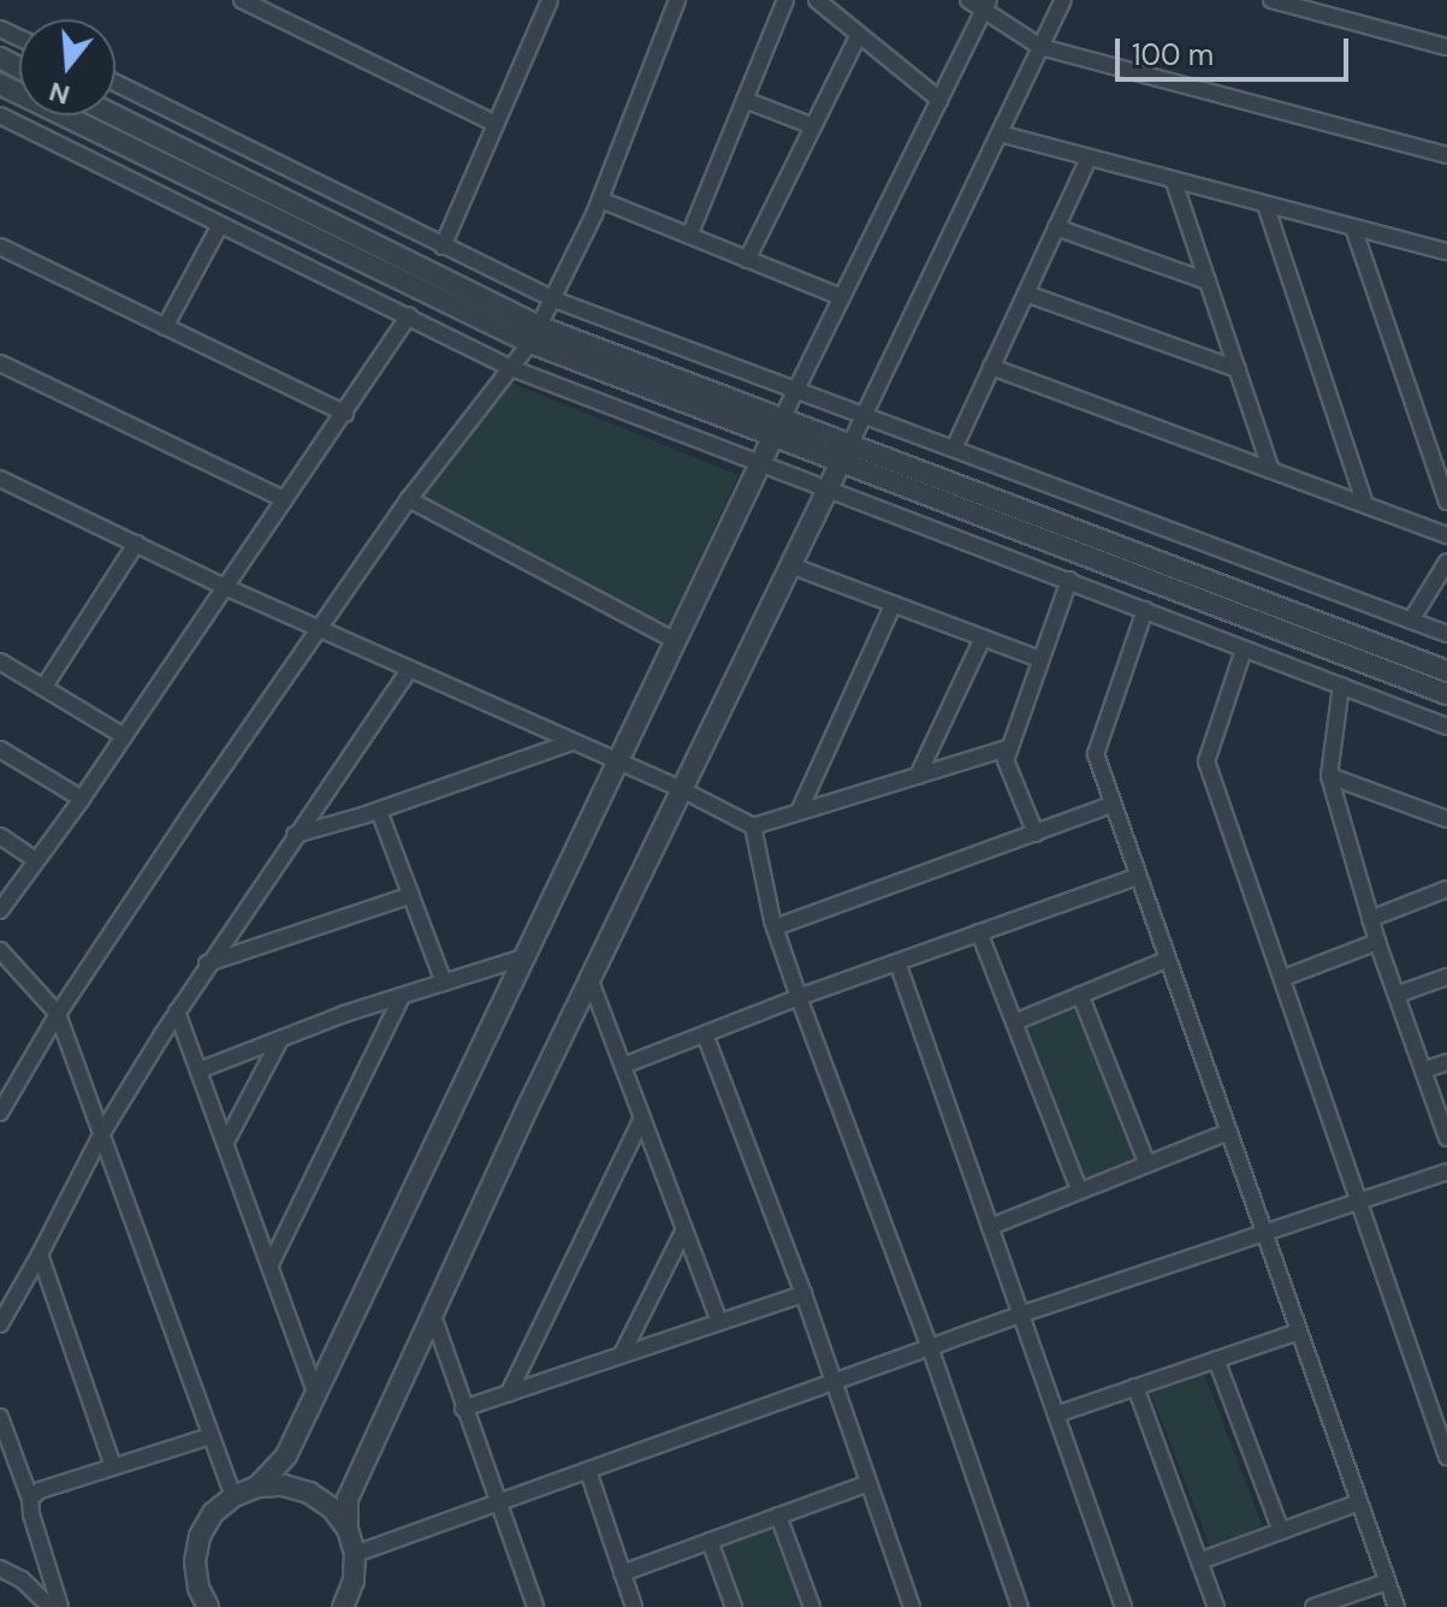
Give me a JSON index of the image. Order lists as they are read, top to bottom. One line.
{"scale_bar":"100 m","north":"bottom"}
